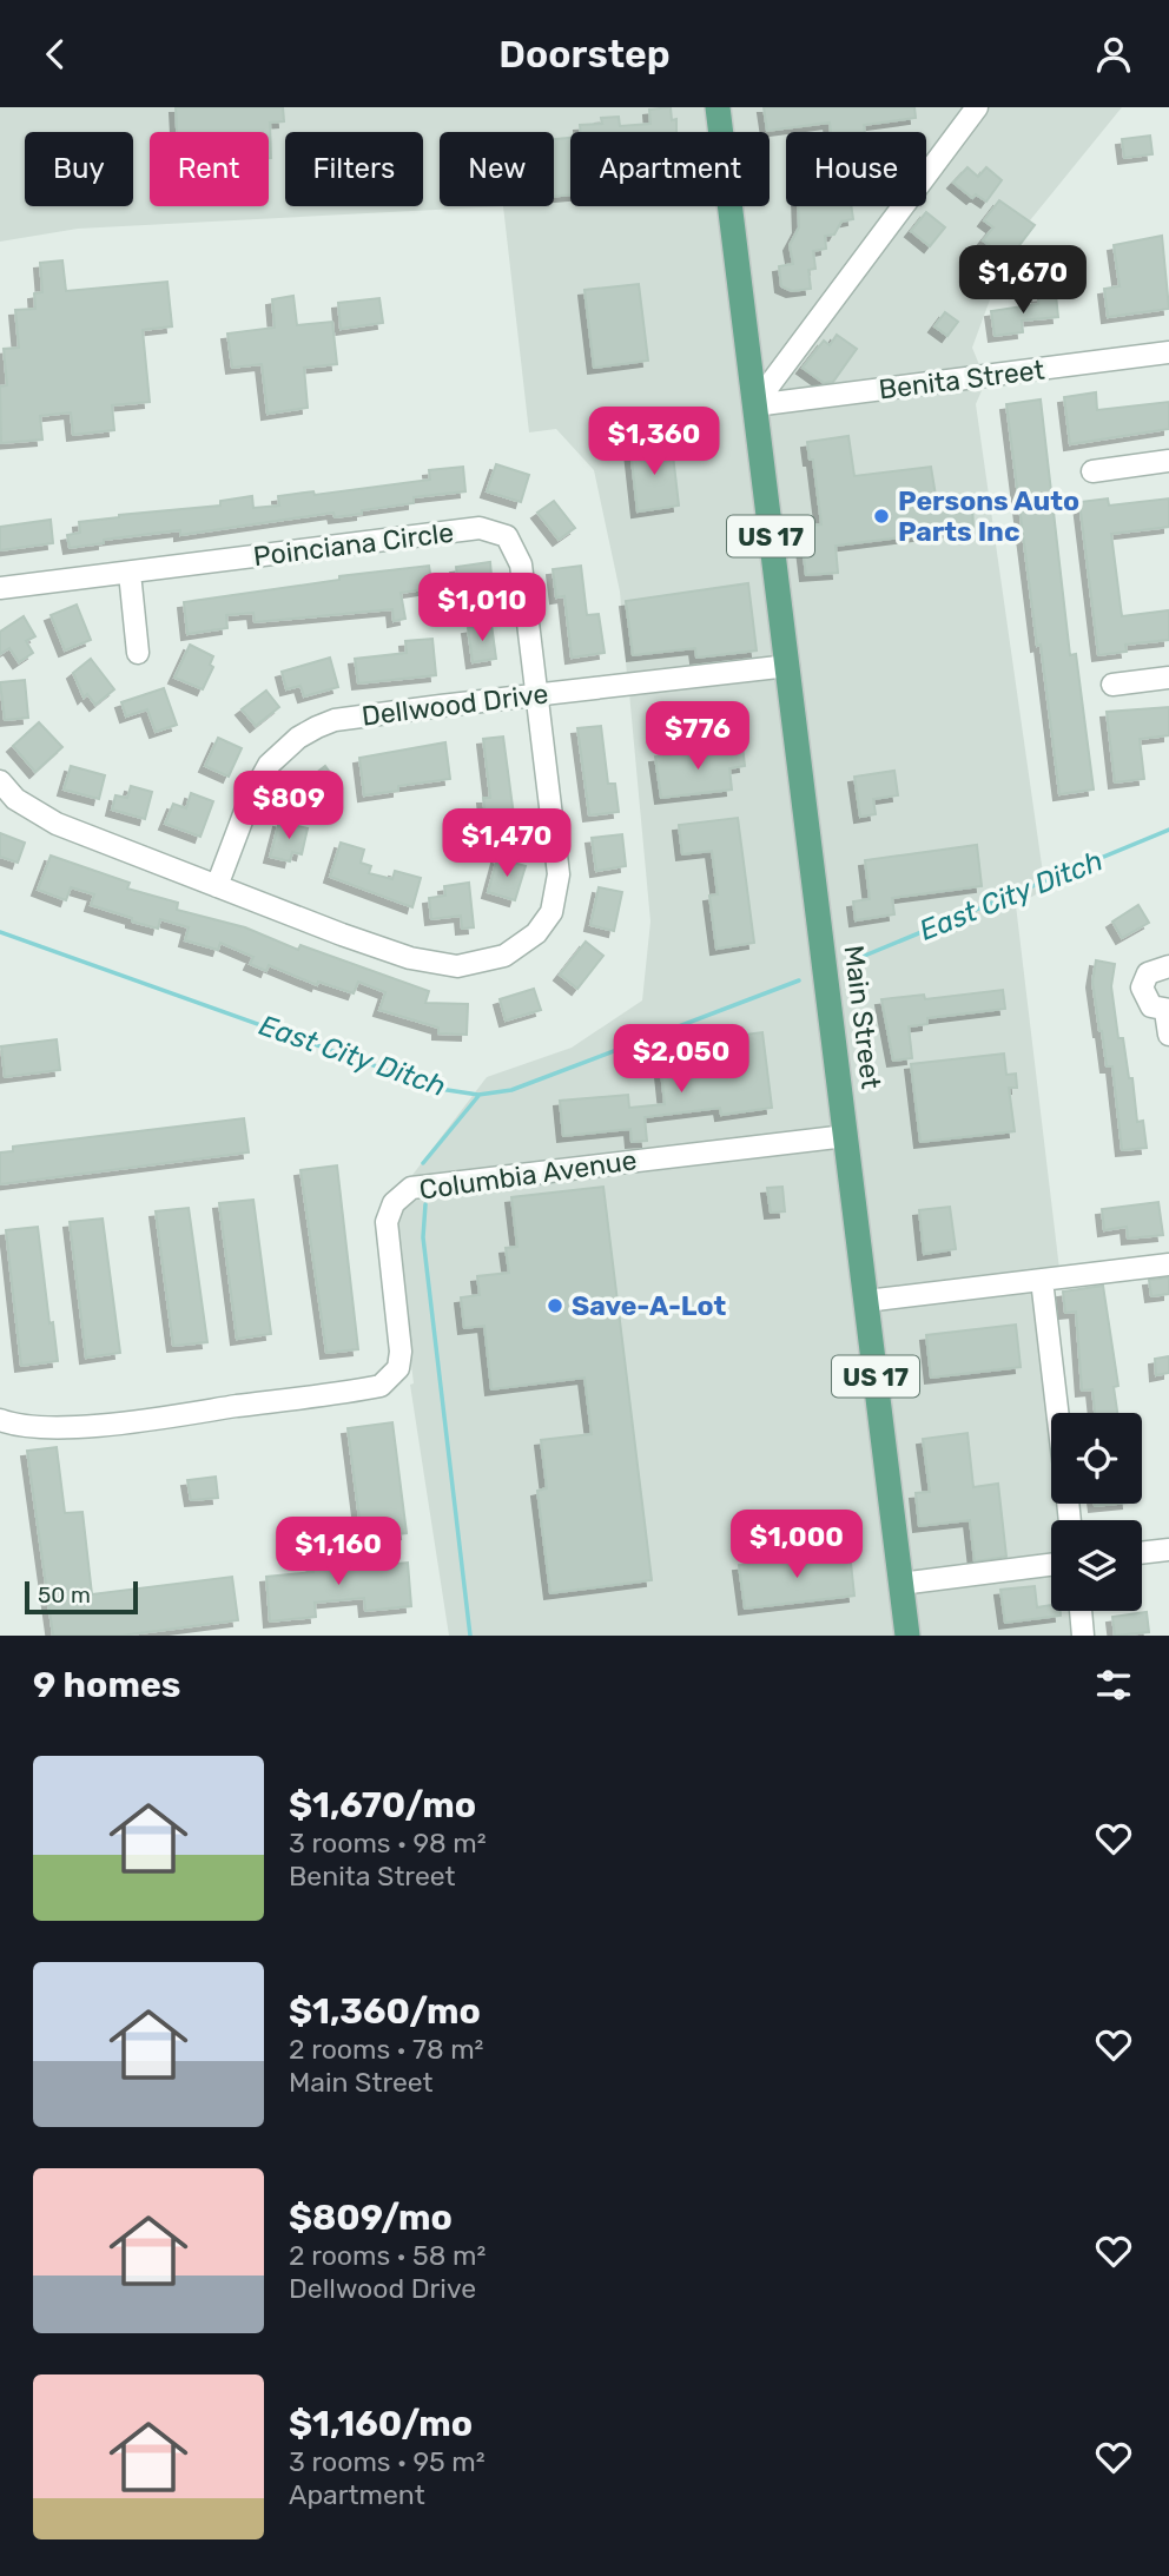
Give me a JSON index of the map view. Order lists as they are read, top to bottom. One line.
{"streets":{"main road":["US 17","Main Street"],"street":["Benita Street","Poinciana Circle","Dellwood Drive","Columbia Avenue"]},"crossings":[["Benita Street","US 17"],["Benita Street","Main Street"],["US 17","Main Street"],["Poinciana Circle","Dellwood Drive"],["Dellwood Drive","Main Street"],["Main Street","Columbia Avenue"]],"water":["East City Ditch"],"places":["Persons Auto Parts Inc","Save-A-Lot"],"scale_bar":"50 m","page":{"header":"Doorstep","chip":["Buy","Rent","Filters","New","Apartment","House"],"price":["$1,670","$1,360","$1,010","$776","$809","$1,470","$2,050","$1,000","$1,160"],"scale":"50 m","heading":"9 homes","list":[{"name":"$1,670/mo","note":"3 rooms · 98 m² · Benita Street"},{"name":"$1,360/mo","note":"2 rooms · 78 m² · Main Street"},{"name":"$809/mo","note":"2 rooms · 58 m² · Dellwood Drive"},{"name":"$1,160/mo","note":"3 rooms · 95 m² · Apartment"}]}}
